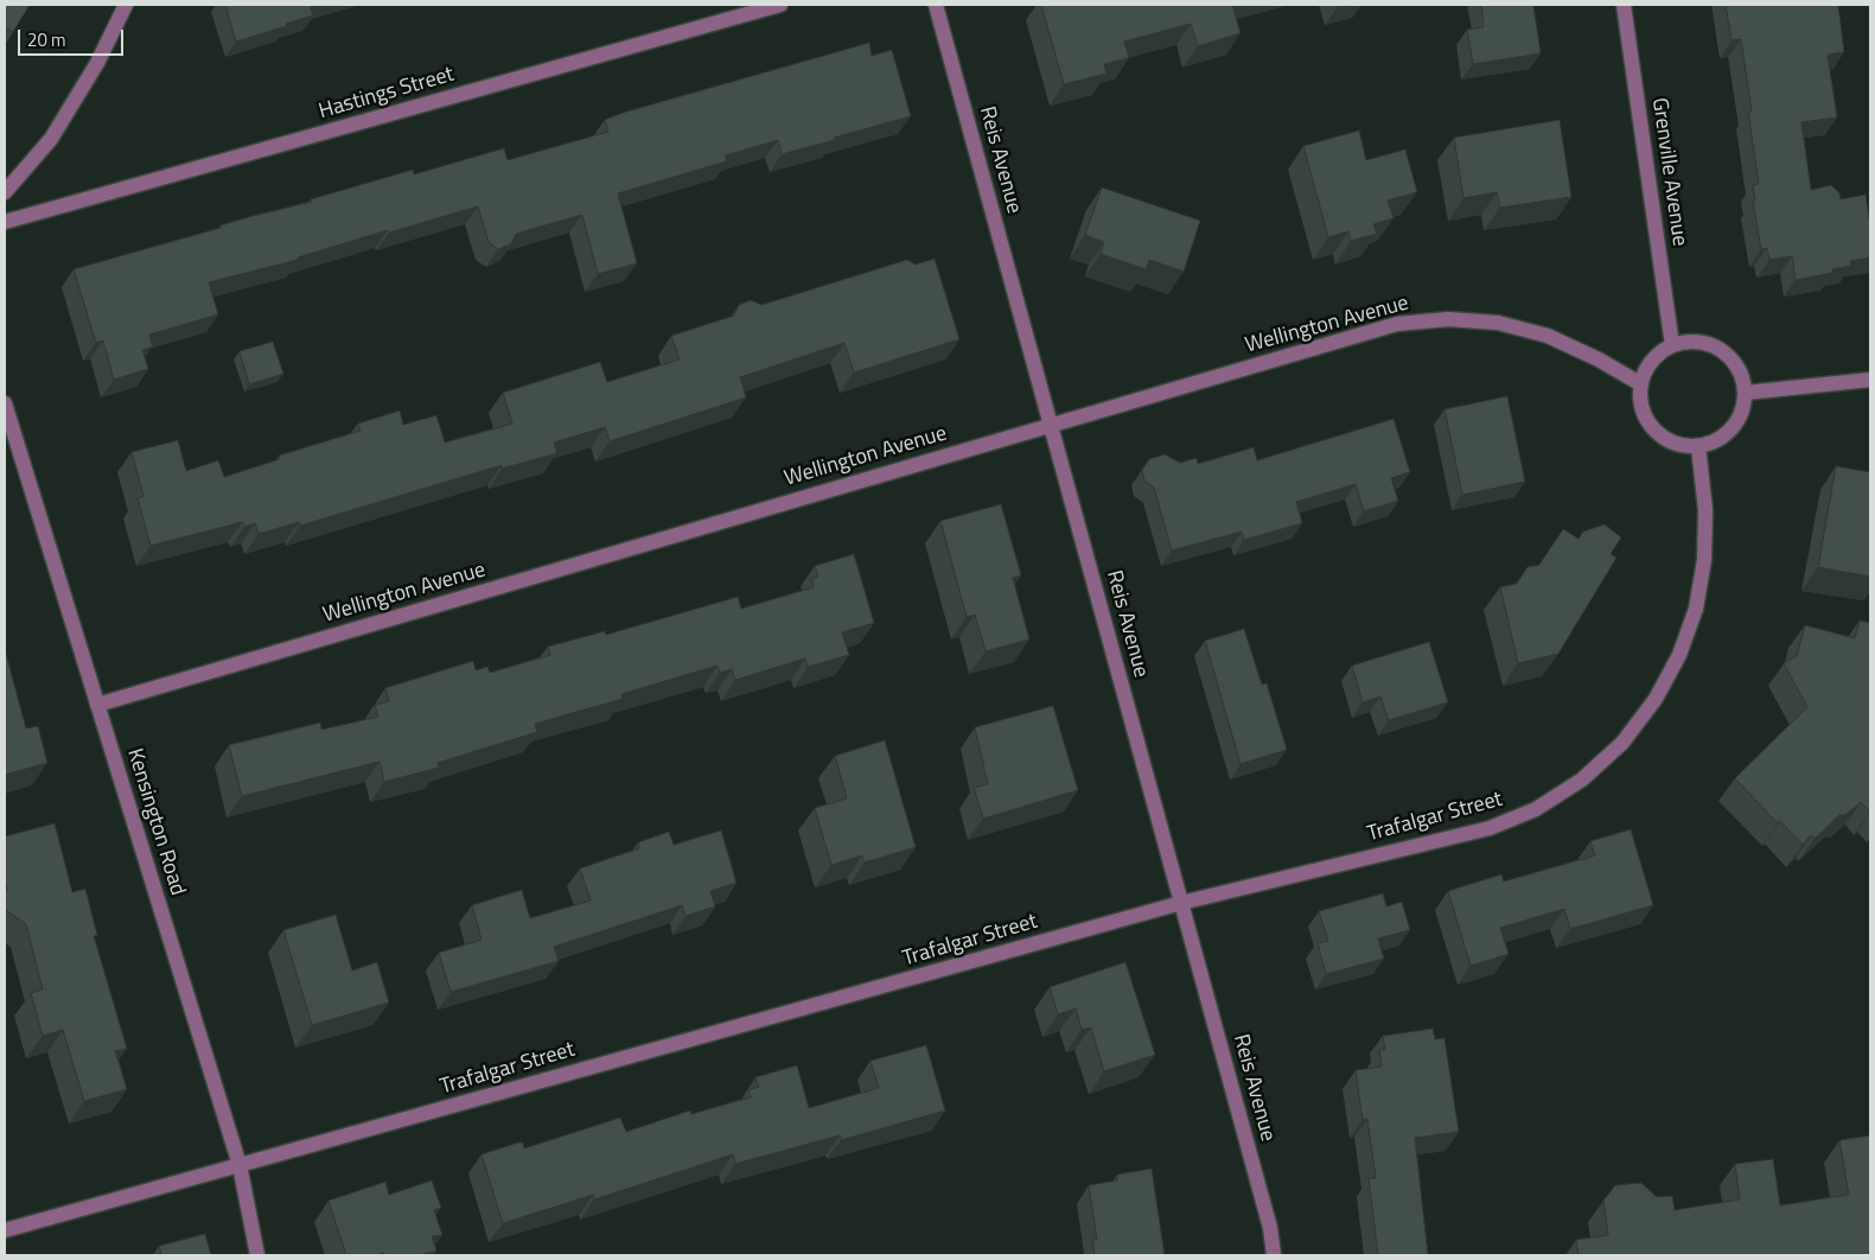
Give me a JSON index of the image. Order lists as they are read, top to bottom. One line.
{"streets":{"street":["Hastings Street","Reis Avenue","Grenville Avenue","Wellington Avenue","Trafalgar Street","Kensington Road"]},"crossings":[["Reis Avenue","Wellington Avenue"],["Reis Avenue","Trafalgar Street"],["Grenville Avenue","Wellington Avenue"],["Grenville Avenue","Trafalgar Street"],["Wellington Avenue","Trafalgar Street"],["Wellington Avenue","Kensington Road"],["Trafalgar Street","Kensington Road"]],"scale_bar":"20 m"}
